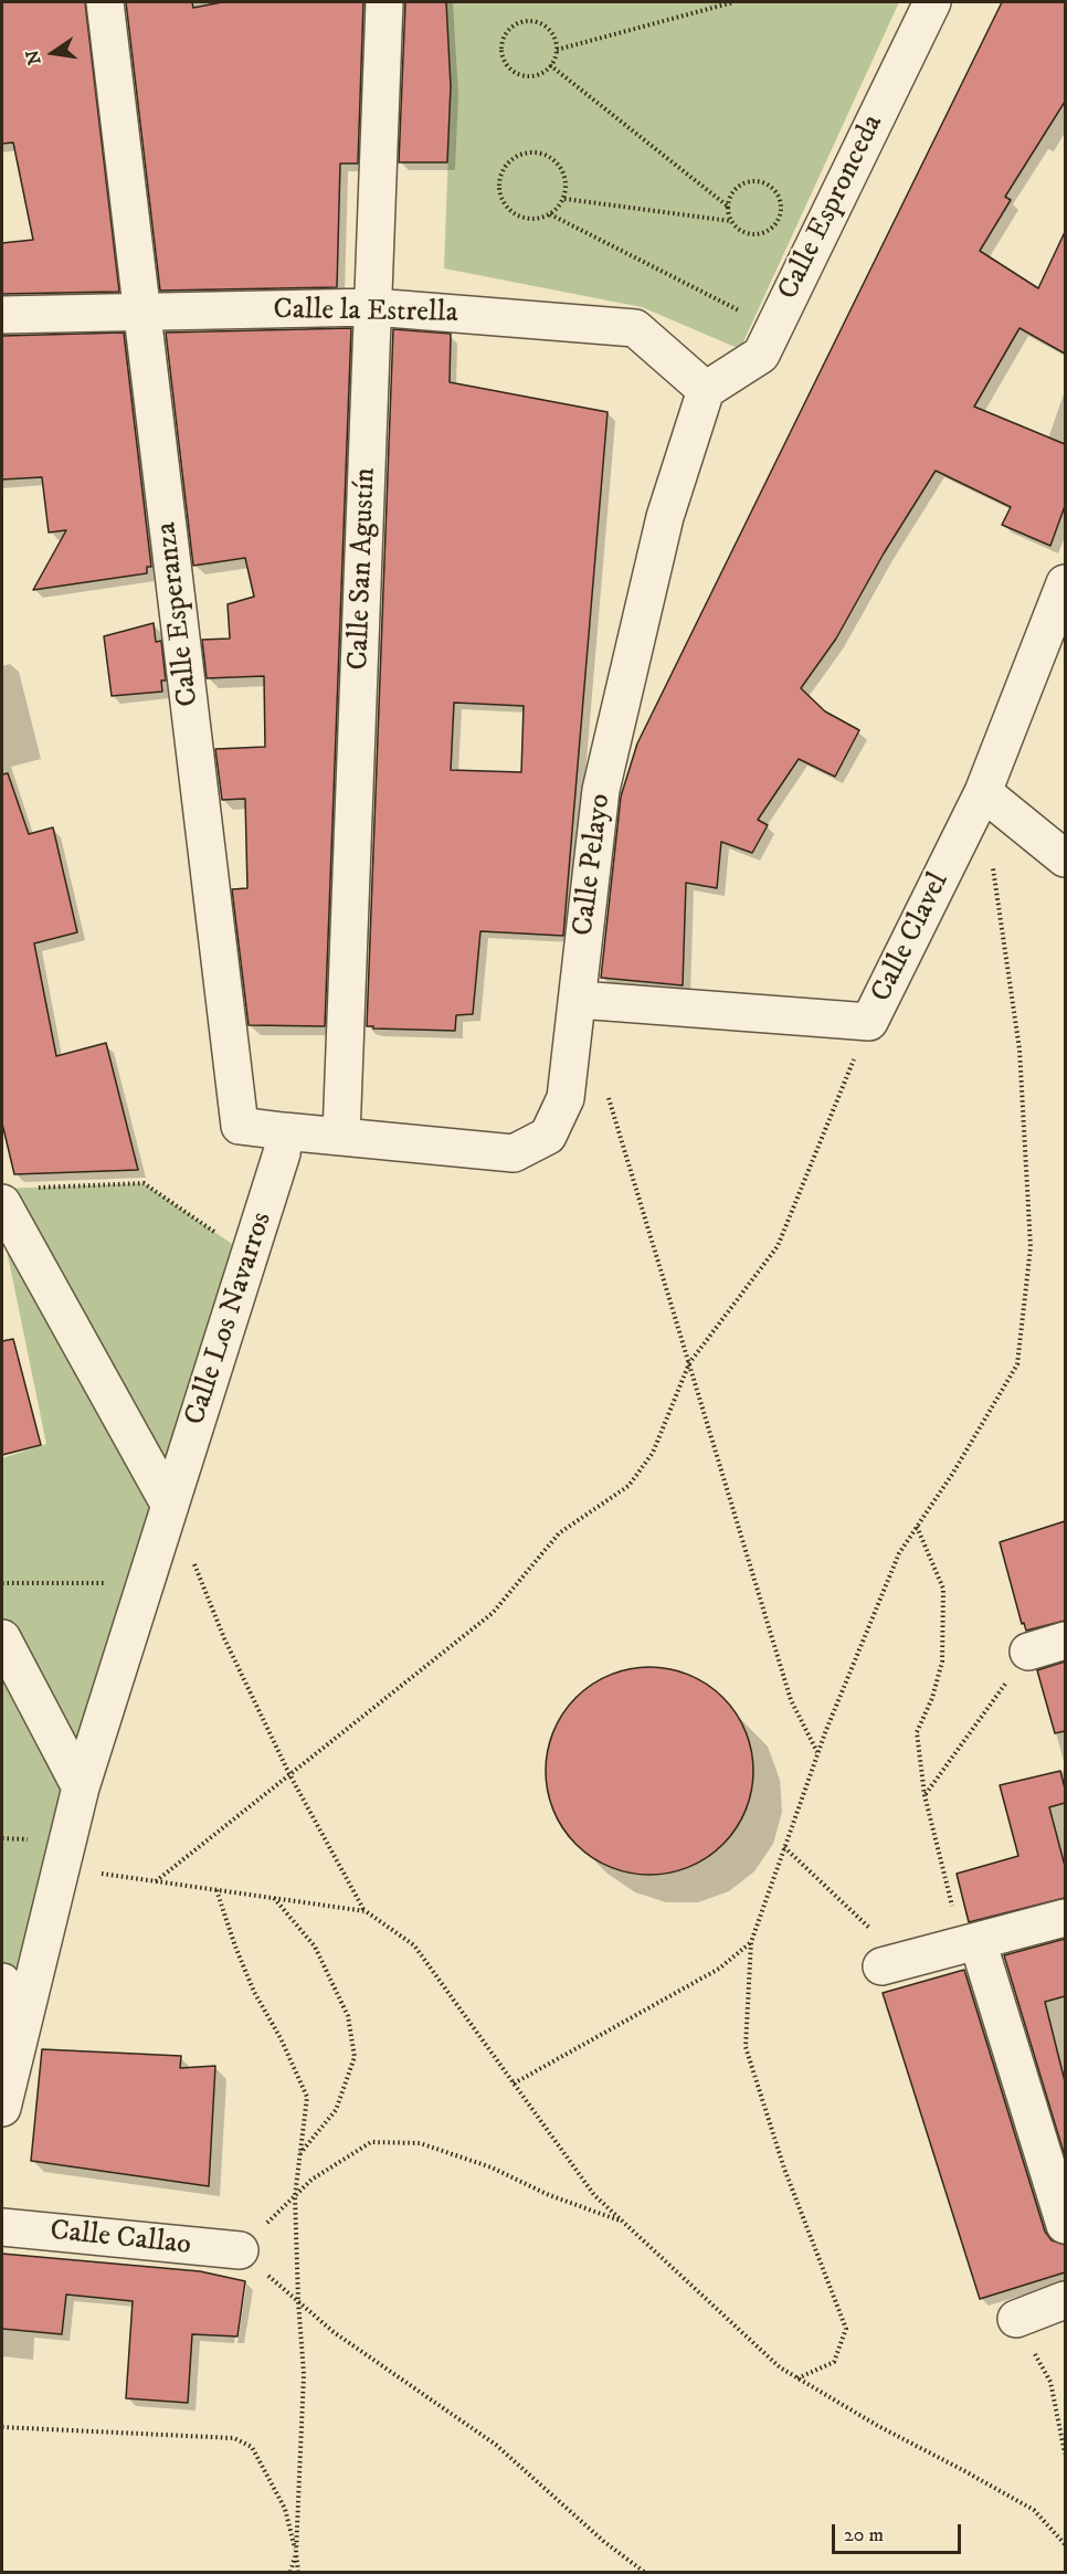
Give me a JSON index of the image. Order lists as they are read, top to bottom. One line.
{"streets":{"street":["Calle Espronceda","Calle la Estrella","Calle San Agustín","Calle Esperanza","Calle Pelayo","Calle Clavel","Calle Los Navarros","Calle Callao"]},"crossings":[["Calle Espronceda","Calle la Estrella"],["Calle Espronceda","Calle Pelayo"],["Calle la Estrella","Calle San Agustín"],["Calle la Estrella","Calle Esperanza"],["Calle la Estrella","Calle Pelayo"],["Calle San Agustín","Calle Esperanza"],["Calle San Agustín","Calle Pelayo"],["Calle Esperanza","Calle Pelayo"],["Calle Esperanza","Calle Los Navarros"],["Calle Pelayo","Calle Clavel"]],"scale_bar":"20 m","north":"left"}
